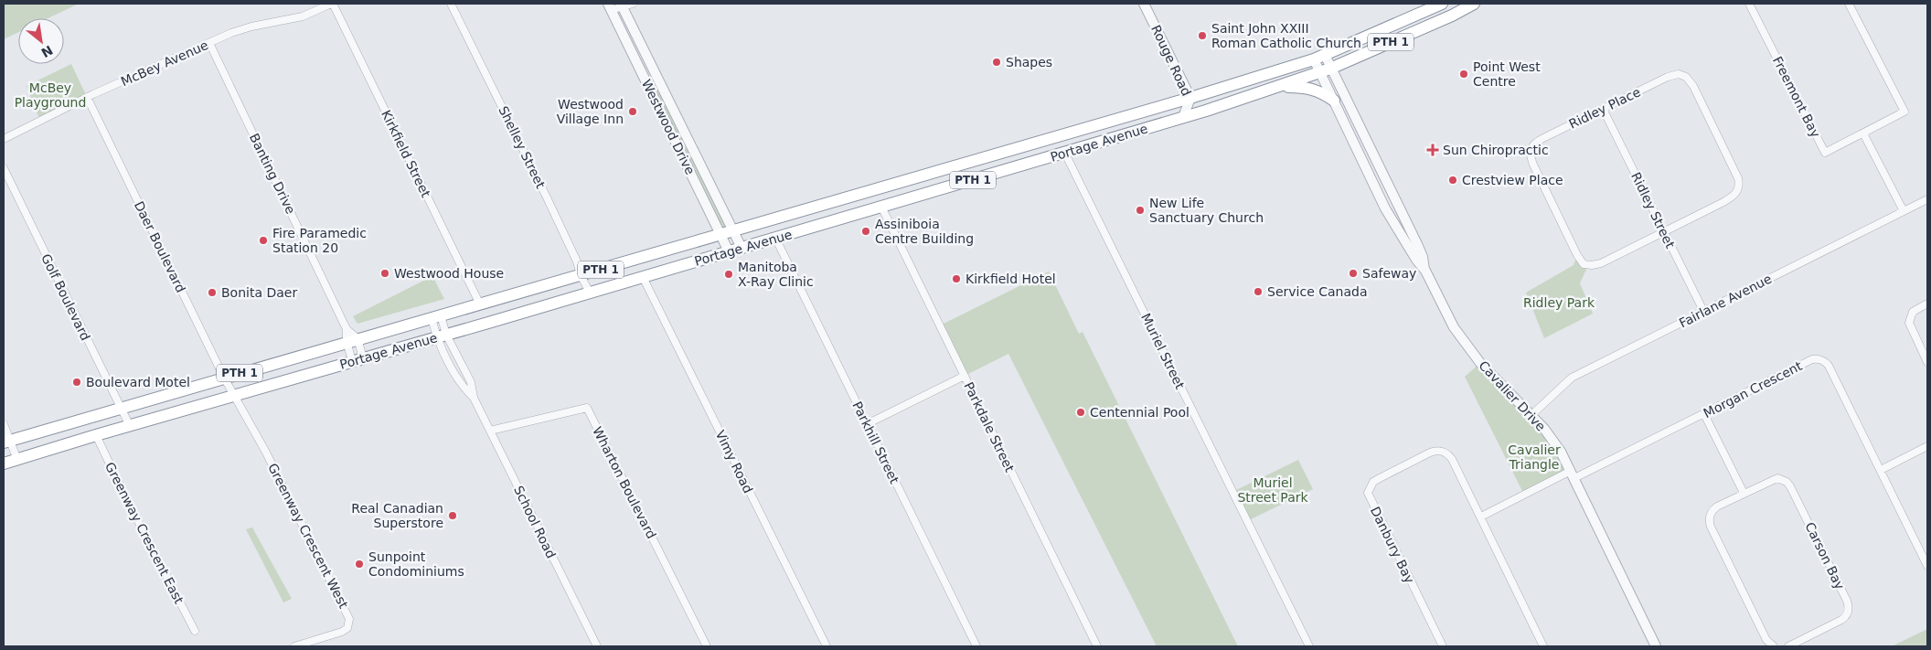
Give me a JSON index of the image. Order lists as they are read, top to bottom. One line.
{"streets":{"highway":["PTH 1","Portage Avenue"],"street":["Rouge Road","McBey Avenue","Freemont Bay","Ridley Place","Westwood Drive","Shelley Street","Kirkfield Street","Banting Drive","Ridley Street","Daer Boulevard","Golf Boulevard","Fairlane Avenue","Muriel Street","Morgan Crescent","Cavalier Drive","Parkdale Street","Parkhill Street","Vimy Road","Wharton Boulevard","School Road","Greenway Crescent East","Greenway Crescent West","Danbury Bay","Carson Bay"]},"crossings":[["Rouge Road","Portage Avenue"],["McBey Avenue","Kirkfield Street"],["McBey Avenue","Banting Drive"],["McBey Avenue","Daer Boulevard"],["Ridley Place","Ridley Street"],["Westwood Drive","Portage Avenue"],["Portage Avenue","Shelley Street"],["Portage Avenue","Kirkfield Street"],["Portage Avenue","Banting Drive"],["Portage Avenue","Daer Boulevard"],["Portage Avenue","Golf Boulevard"],["Portage Avenue","Muriel Street"],["Portage Avenue","Cavalier Drive"],["Portage Avenue","Parkdale Street"],["Portage Avenue","Parkhill Street"],["Portage Avenue","Vimy Road"],["Portage Avenue","School Road"],["Portage Avenue","Greenway Crescent East"],["Portage Avenue","Greenway Crescent West"],["Ridley Street","Fairlane Avenue"],["Daer Boulevard","Greenway Crescent West"],["Fairlane Avenue","Cavalier Drive"],["Morgan Crescent","Cavalier Drive"],["Wharton Boulevard","School Road"]],"parks":["McBey Playground","Ridley Park","Cavalier Triangle","Muriel Street Park"],"places":{"other":["Saint John XXIII Roman Catholic Church","Shapes","Point West Centre","Westwood Village Inn","Crestview Place","New Life Sanctuary Church","Assiniboia Centre Building","Fire Paramedic Station 20","Westwood House","Safeway","Manitoba X-Ray Clinic","Kirkfield Hotel","Service Canada","Bonita Daer","Boulevard Motel","Centennial Pool","Real Canadian Superstore","Sunpoint Condominiums"],"health":["Sun Chiropractic"]},"north":"bottom right"}
